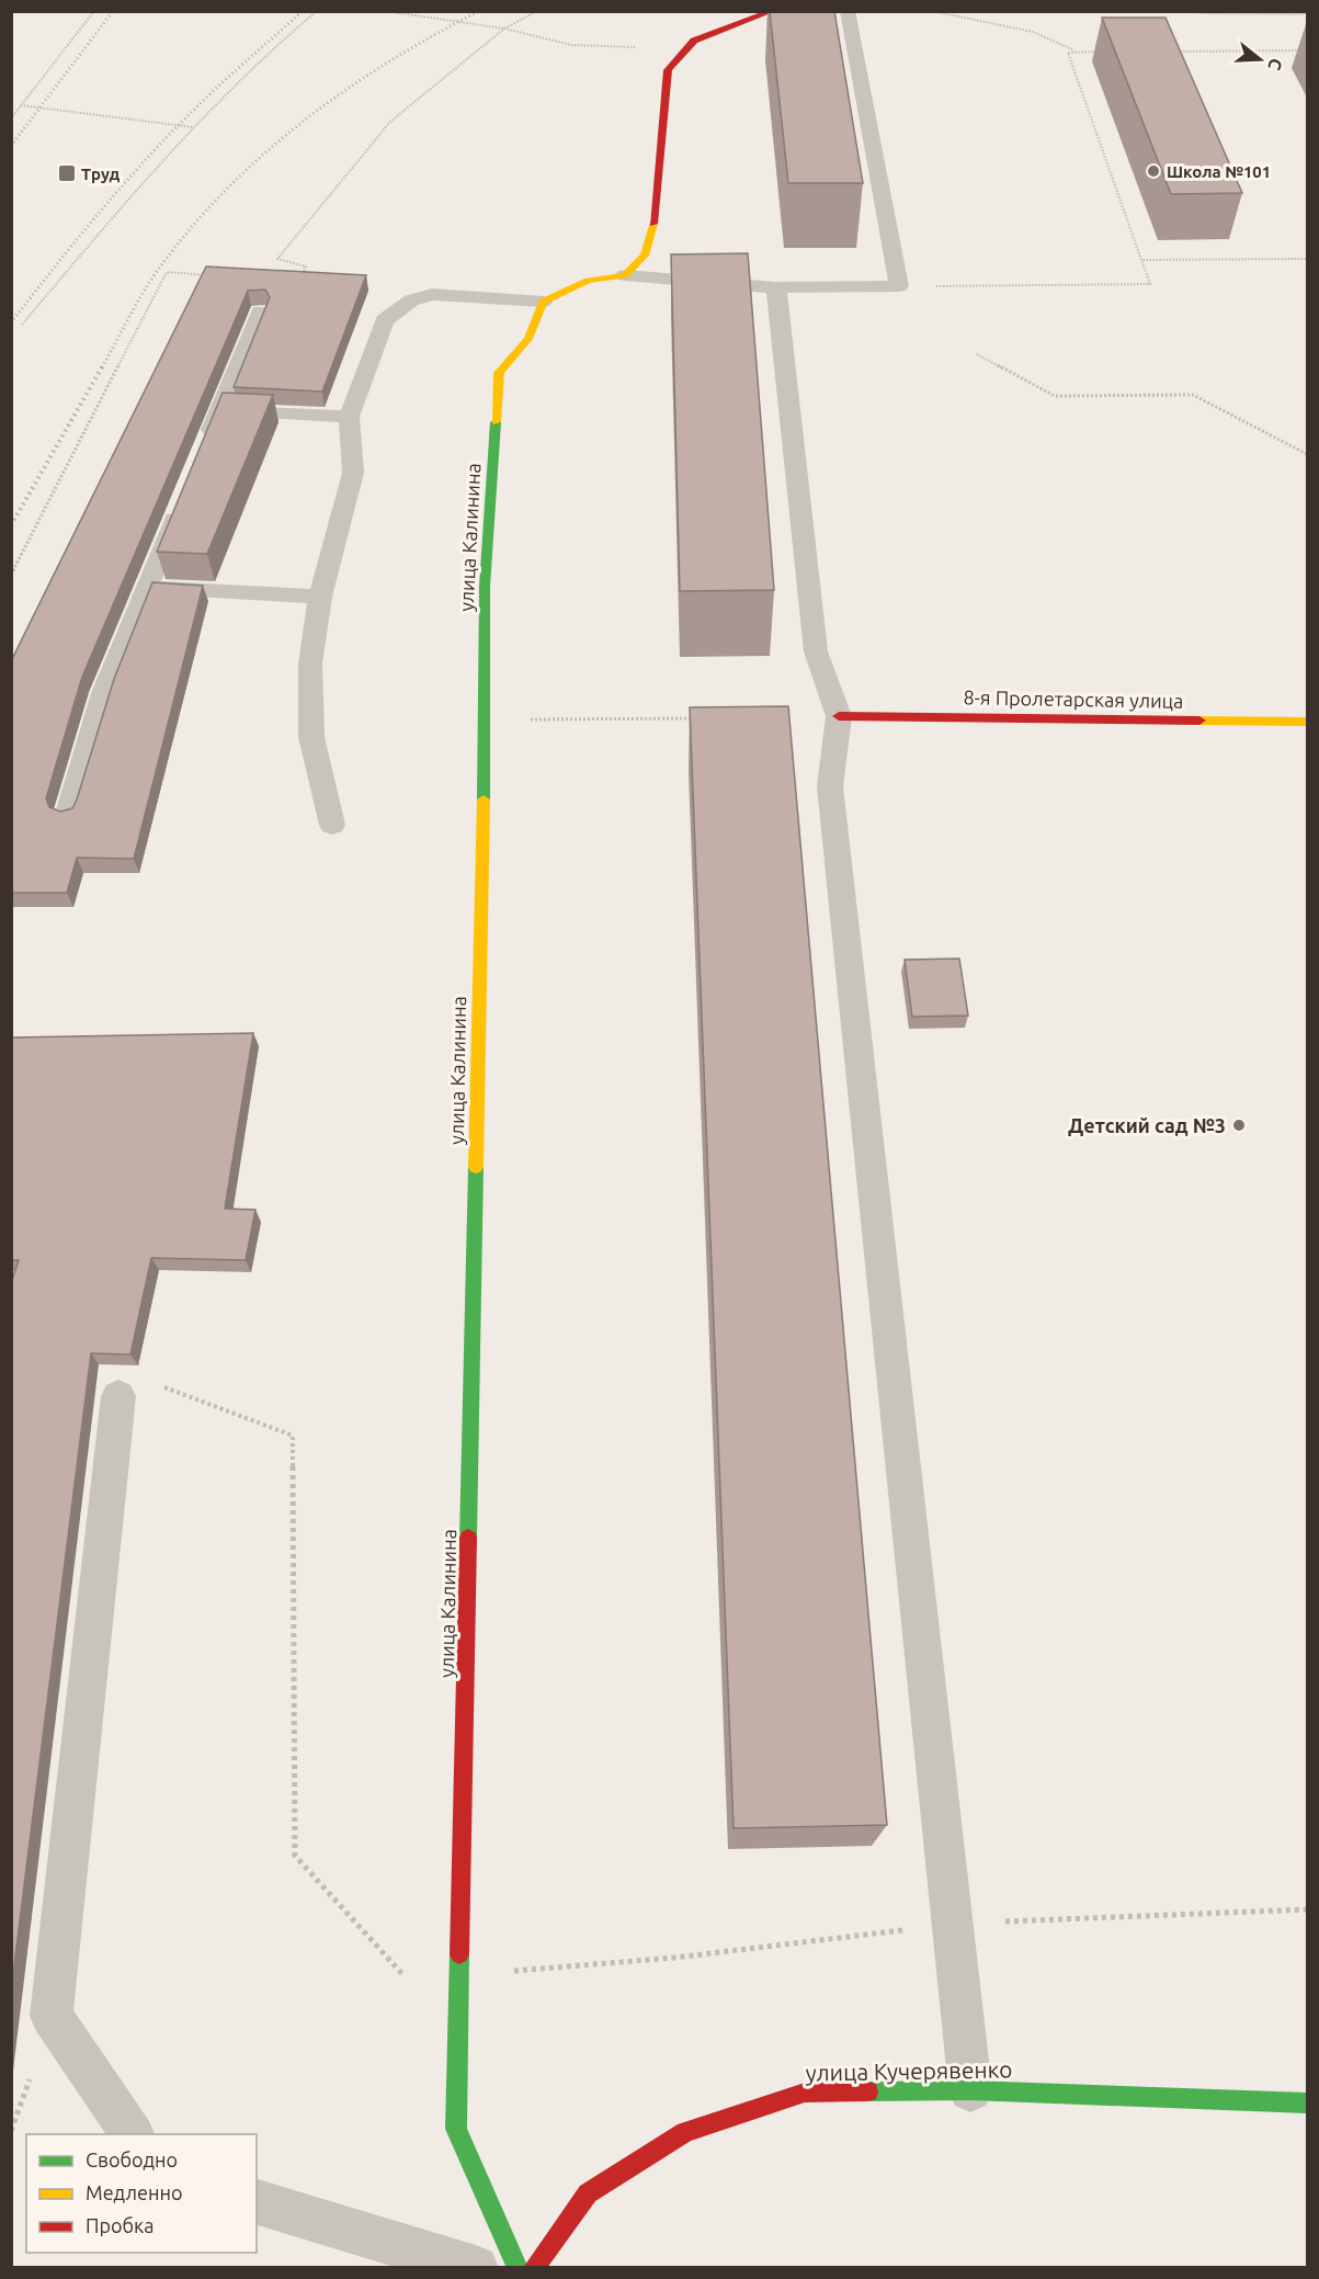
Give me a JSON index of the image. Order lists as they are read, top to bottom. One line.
{"streets":{"street":["улица Калинина","8-я Пролетарская улица","улица Кучерявенко"]},"places":{"other":["Школа №101","Детский сад №3"],"transit":["Труд"]},"legend":["Свободно","Медленно","Пробка"],"north":"right"}
